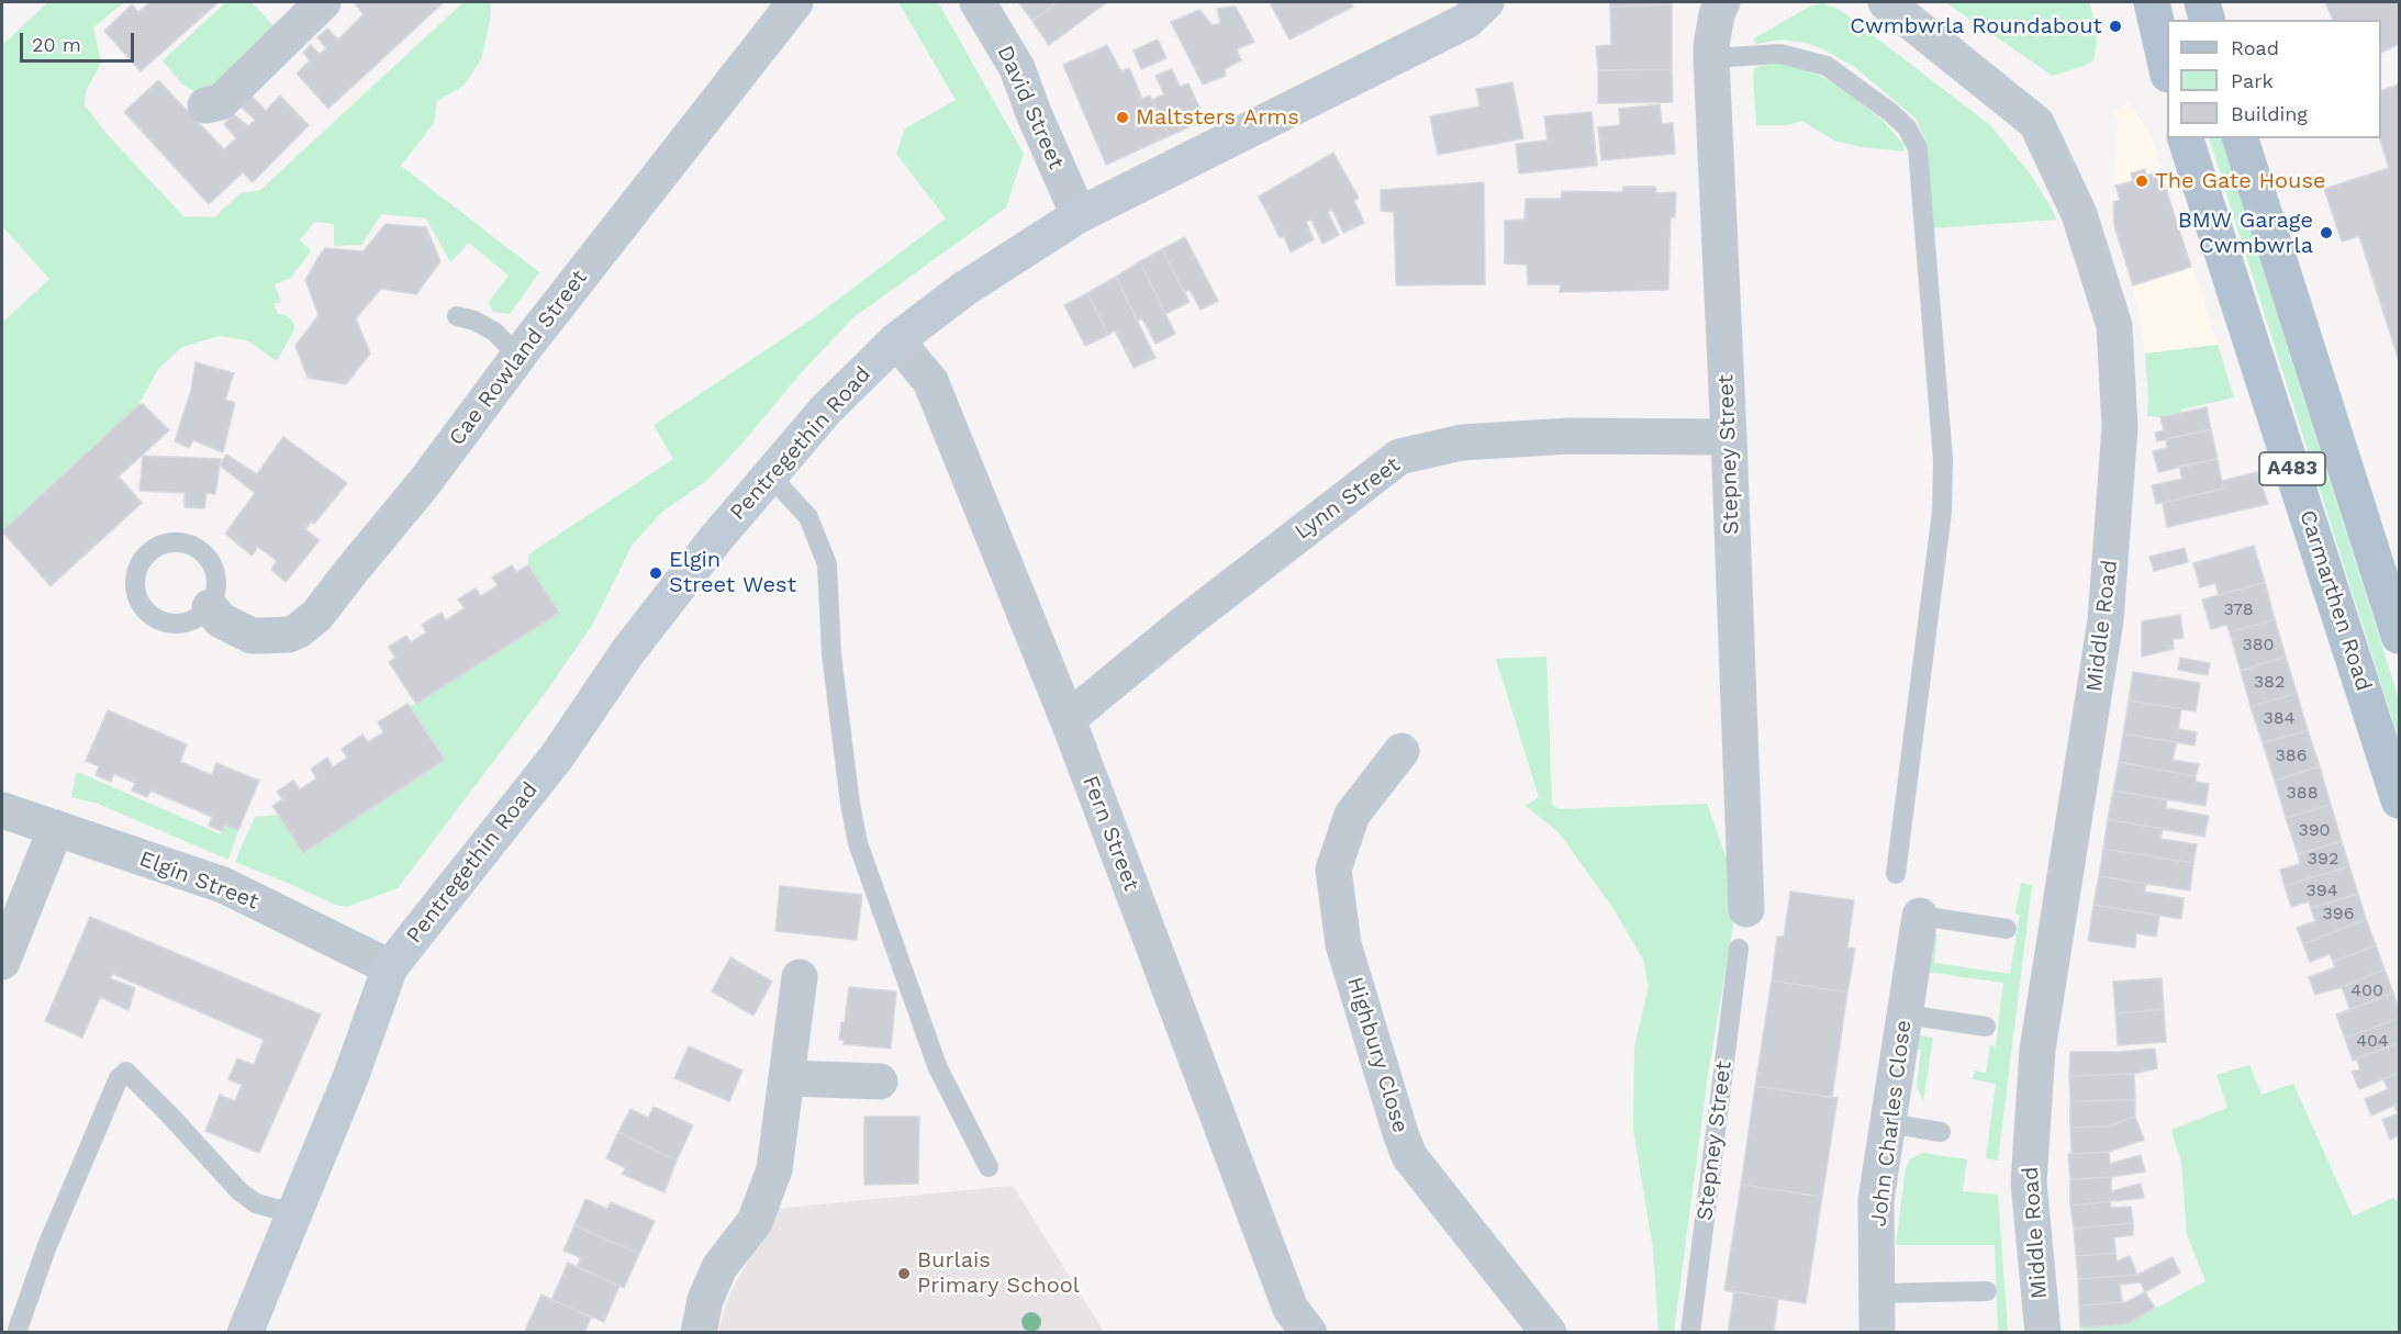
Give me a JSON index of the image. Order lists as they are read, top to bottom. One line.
{"streets":{"main road":["A483","Carmarthen Road"],"street":["David Street","Cae Rowland Street","Pentregethin Road","Stepney Street","Lynn Street","Middle Road","Fern Street","Elgin Street","Highbury Close","John Charles Close"]},"crossings":[["David Street","Pentregethin Road"],["Pentregethin Road","Fern Street"],["Pentregethin Road","Elgin Street"],["Stepney Street","Lynn Street"],["Lynn Street","Fern Street"]],"places":["Cwmbwrla Roundabout","Maltsters Arms","The Gate House","BMW Garage Cwmbwrla","Elgin Street West","Burlais Primary School"],"house_numbers":["378","380","382","384","386","388","390","392","394","396","400","404"],"legend":["Road","Park","Building"],"scale_bar":"20 m"}
